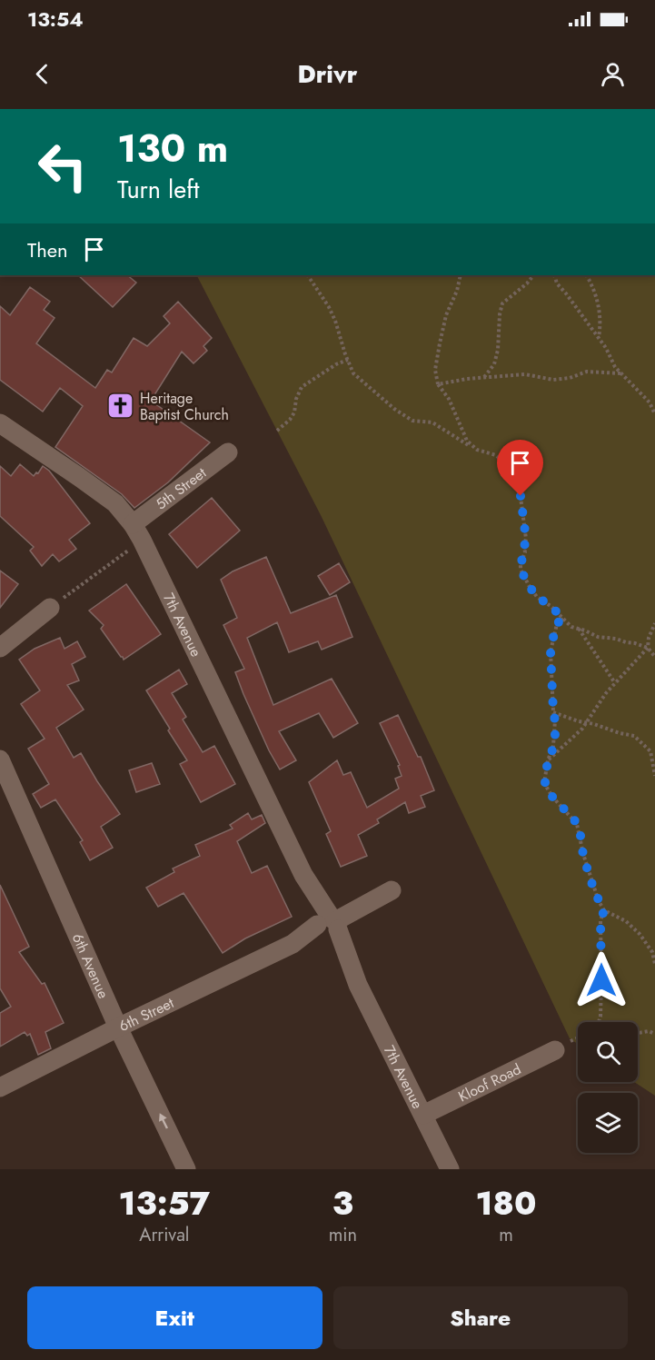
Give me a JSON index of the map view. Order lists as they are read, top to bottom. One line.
{"streets":{"street":["5th Street","7th Avenue","6th Avenue","6th Street","Kloof Road"]},"crossings":[["5th Street","7th Avenue"],["7th Avenue","6th Street"],["7th Avenue","Kloof Road"],["6th Avenue","6th Street"]],"places":{"church":["Heritage Baptist Church"]},"page":{"status":"13:54","header":"Drivr","turn":["130 m","Turn left"],"then":"Then","eta":["13:57","Arrival","3","min","180","m"],"buttons":["Exit","Share"]}}
